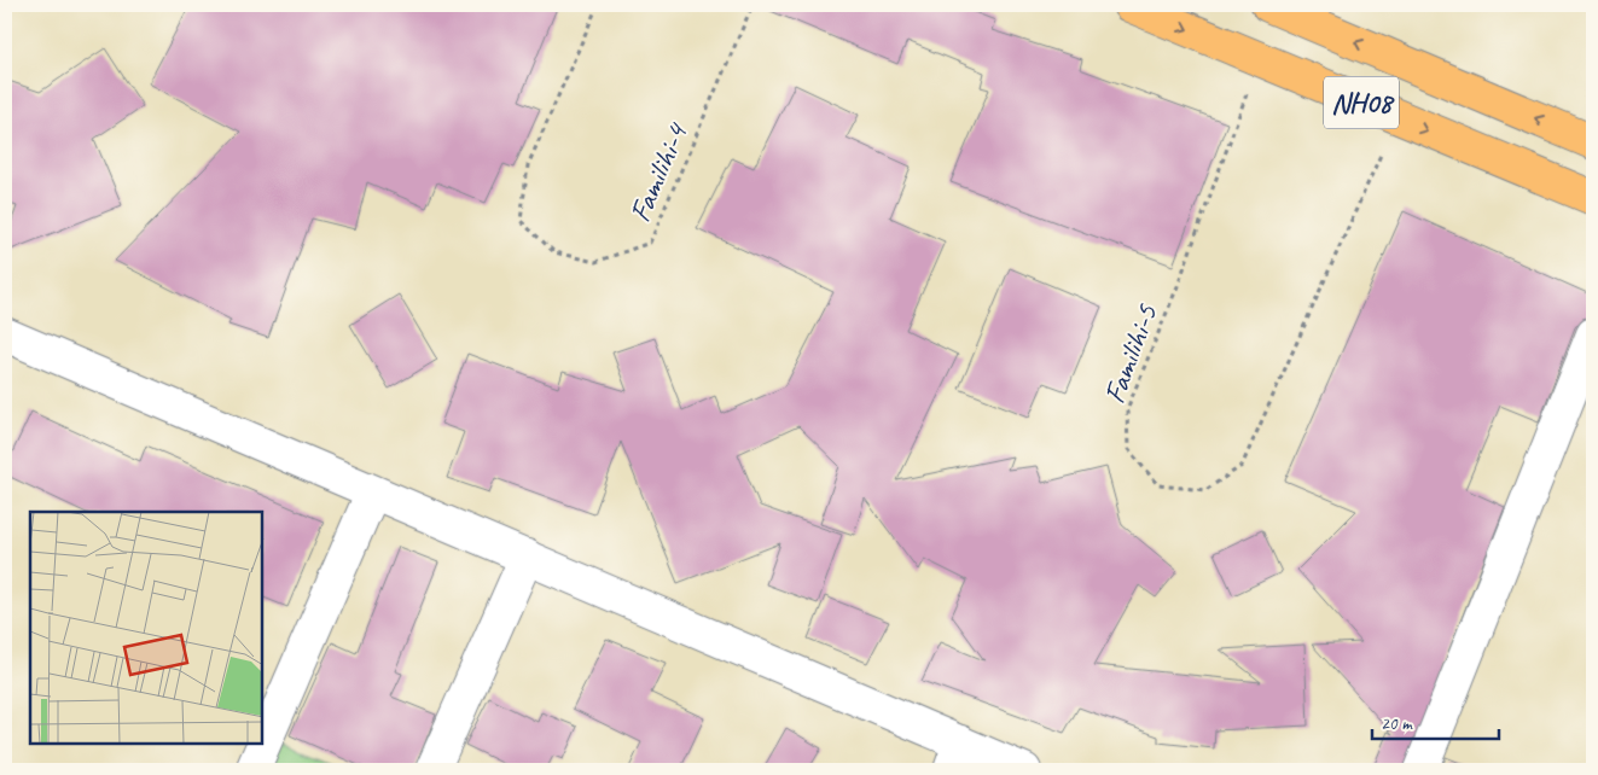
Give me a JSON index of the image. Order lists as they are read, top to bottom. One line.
{"streets":{"highway":["NH08"],"path":["Familihi-4","Familihi-5"]},"crossings":[["NH08","Familihi-5"]],"scale_bar":"20 m"}
